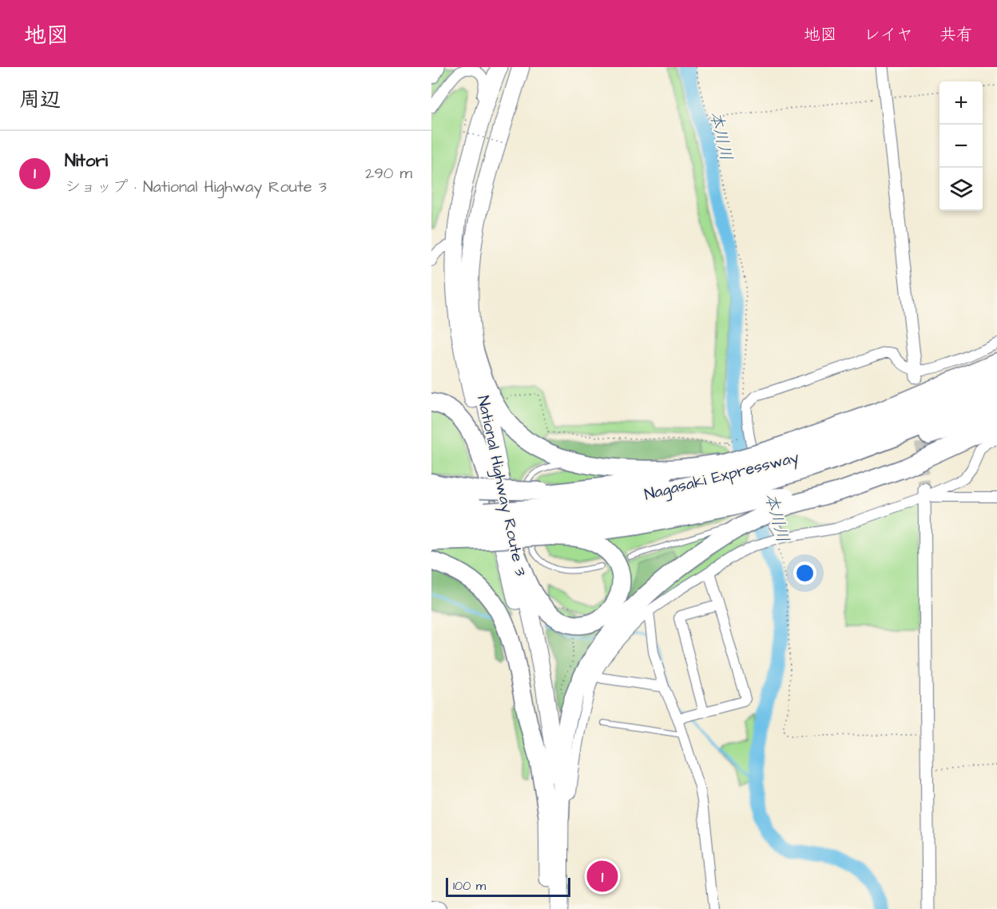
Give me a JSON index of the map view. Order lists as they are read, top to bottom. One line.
{"streets":{"highway":["Nagasaki Expressway","National Highway Route 3"]},"crossings":[["Nagasaki Expressway","National Highway Route 3"]],"water":["本川川"],"scale_bar":"100 m","page":{"header":"地図","nav":["地図","レイヤ","共有"],"heading":"周辺","map_buttons":["+","−"],"list":[{"mark":"1","name":"Nitori","note":"ショップ · National Highway Route 3","value":"290 m"}],"pins":"1","scale":"100 m"}}
